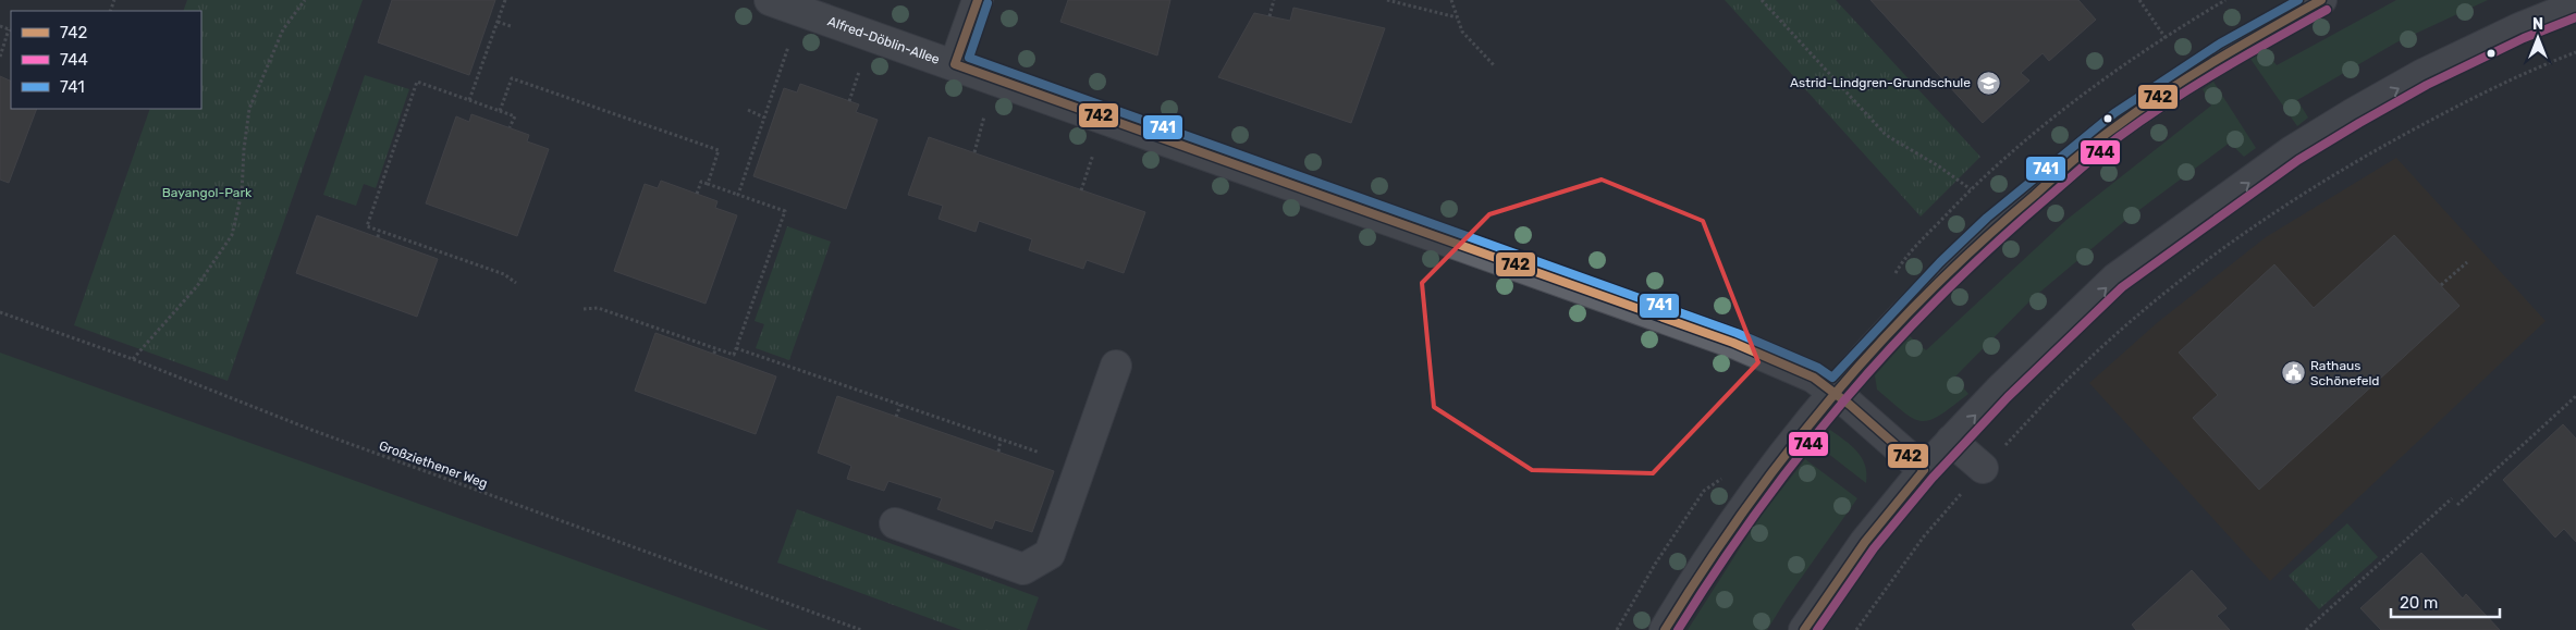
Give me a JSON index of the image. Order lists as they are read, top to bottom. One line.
{"streets":{"street":["Alfred-Döblin-Allee"],"path":["Großziethener Weg"]},"parks":["Bayangol-Park"],"places":{"school or university":["Astrid-Lindgren-Grundschule"],"public building":["Rathaus Schönefeld"]},"lines":["transit line 742","transit line 741","transit line 744"],"legend":["742","744","741"],"scale_bar":"20 m","north":"top"}
